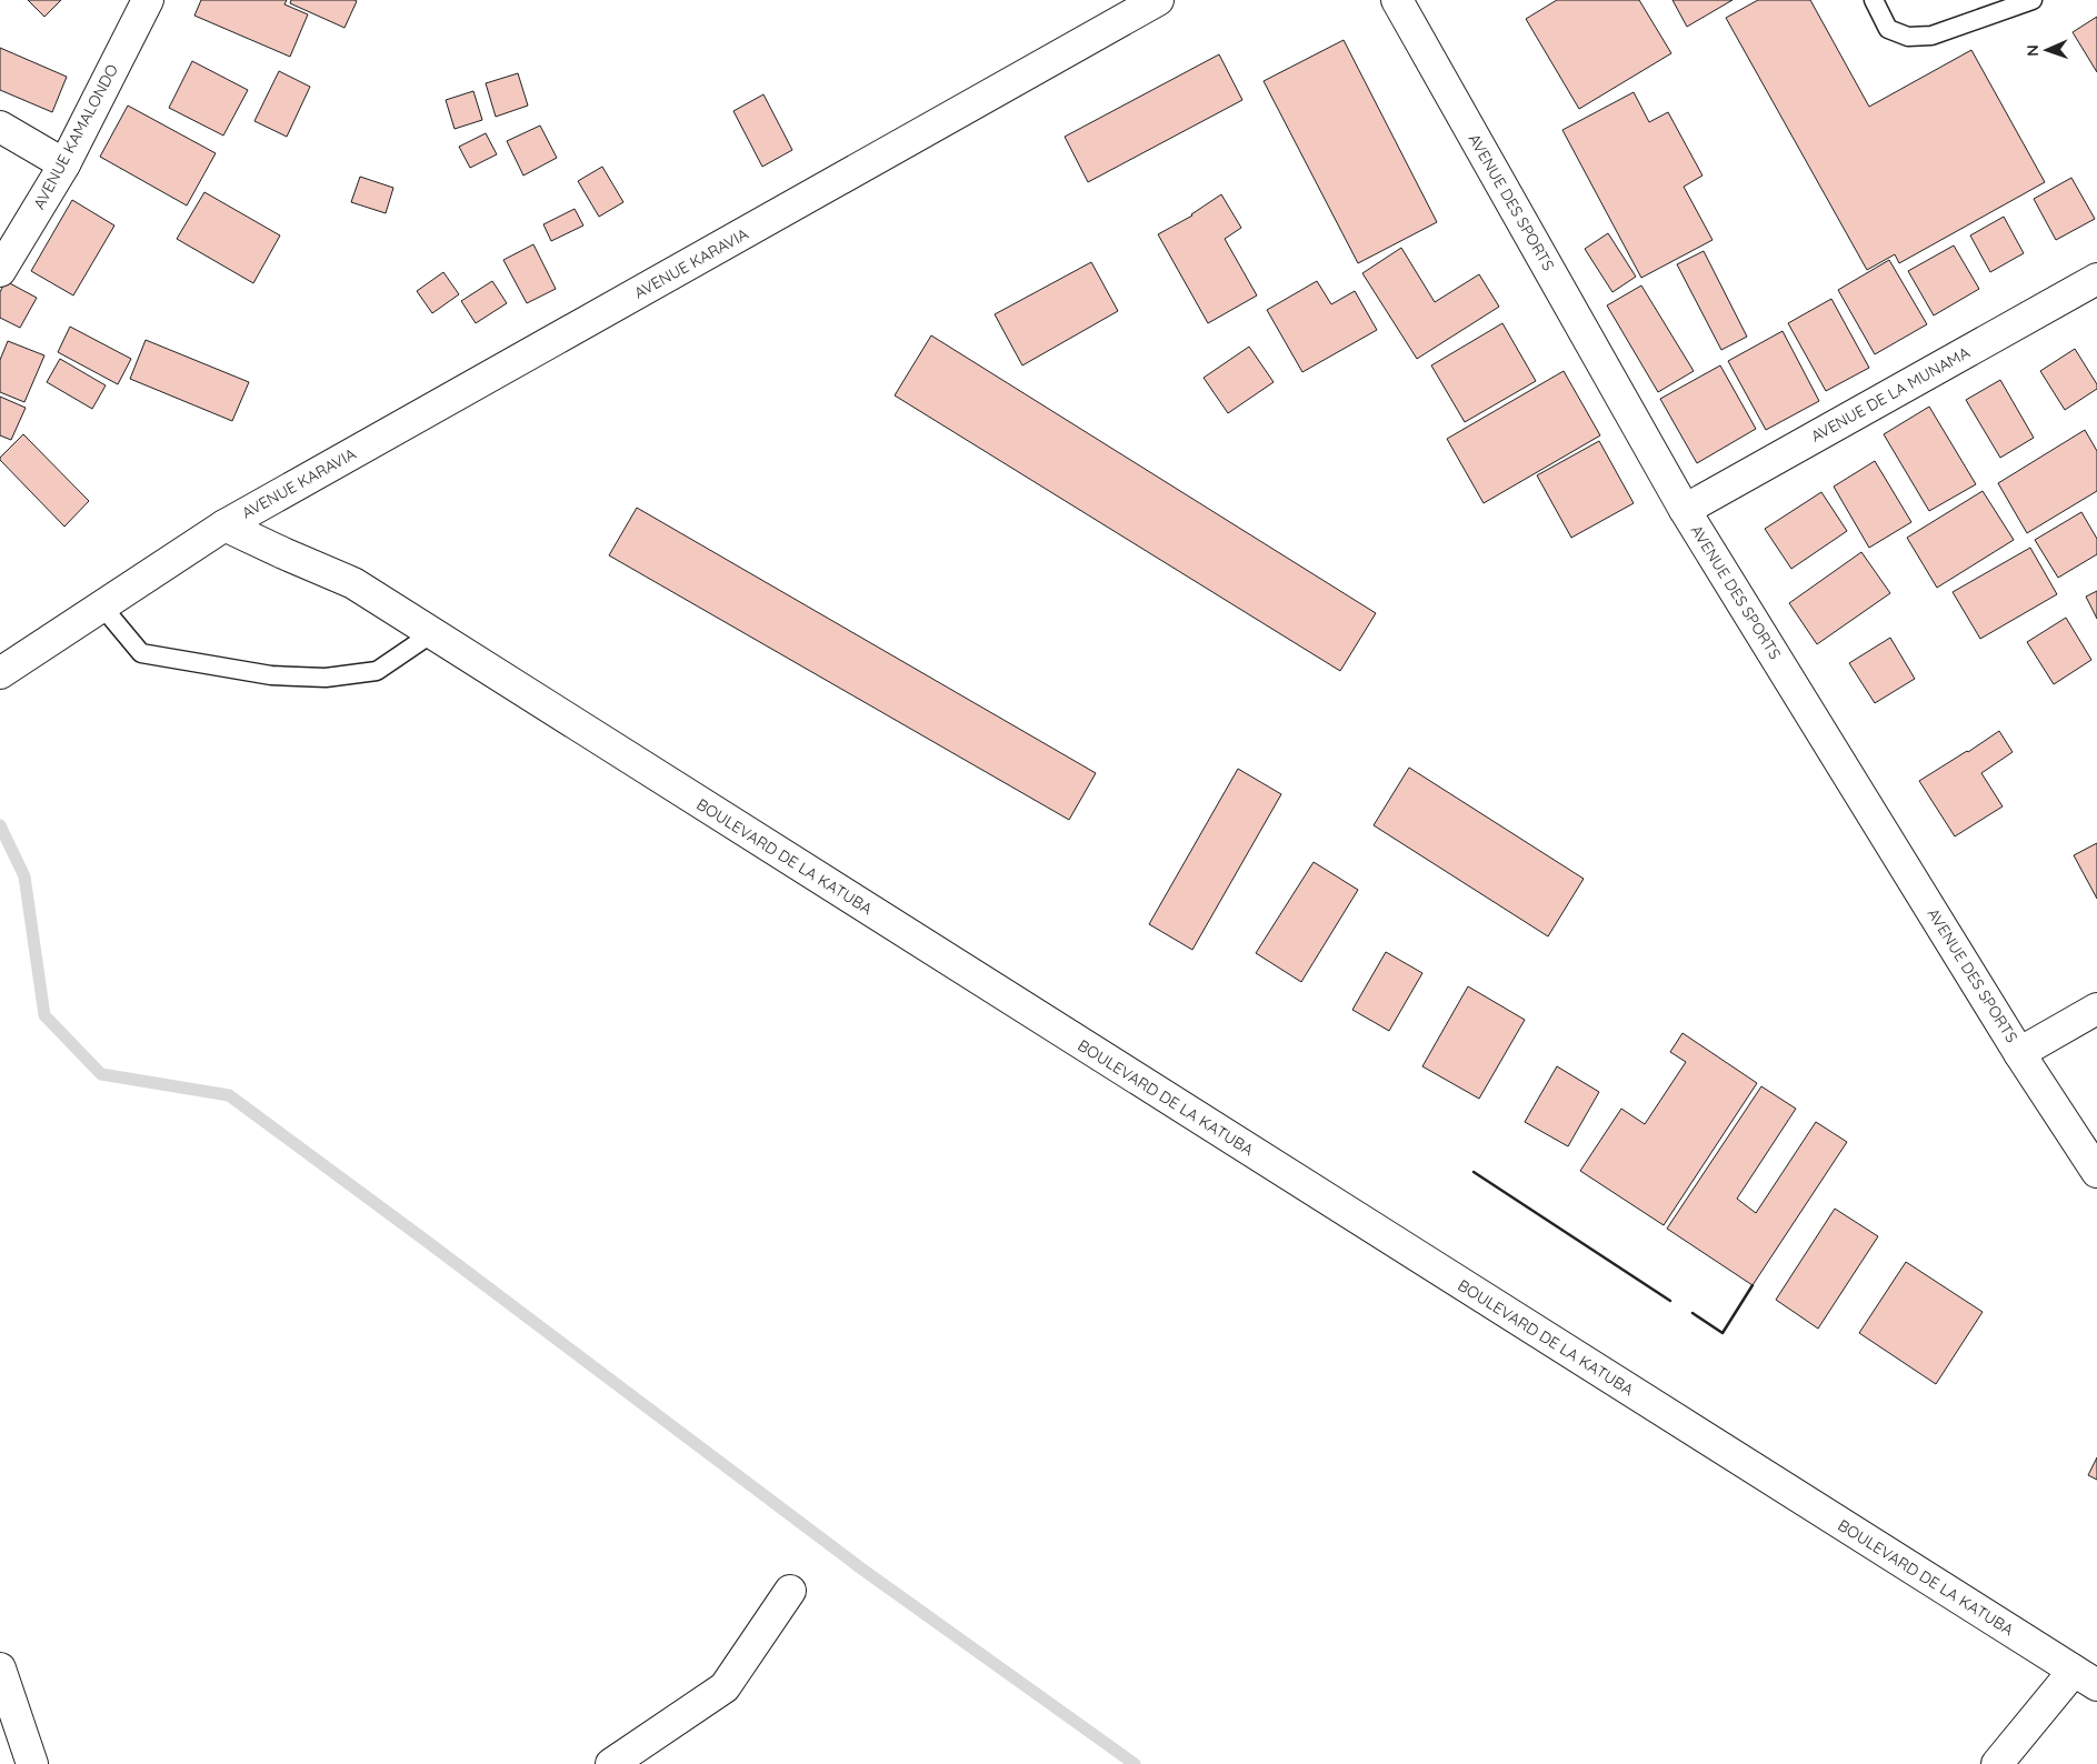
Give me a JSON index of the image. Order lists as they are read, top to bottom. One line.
{"streets":{"street":["AVENUE KAMALONDO","AVENUE DES SPORTS","AVENUE KARAVIA","AVENUE DE LA MUNAMA","BOULEVARD DE LA KATUBA"]},"crossings":[["AVENUE DES SPORTS","AVENUE DE LA MUNAMA"],["AVENUE KARAVIA","BOULEVARD DE LA KATUBA"]],"north":"left"}
